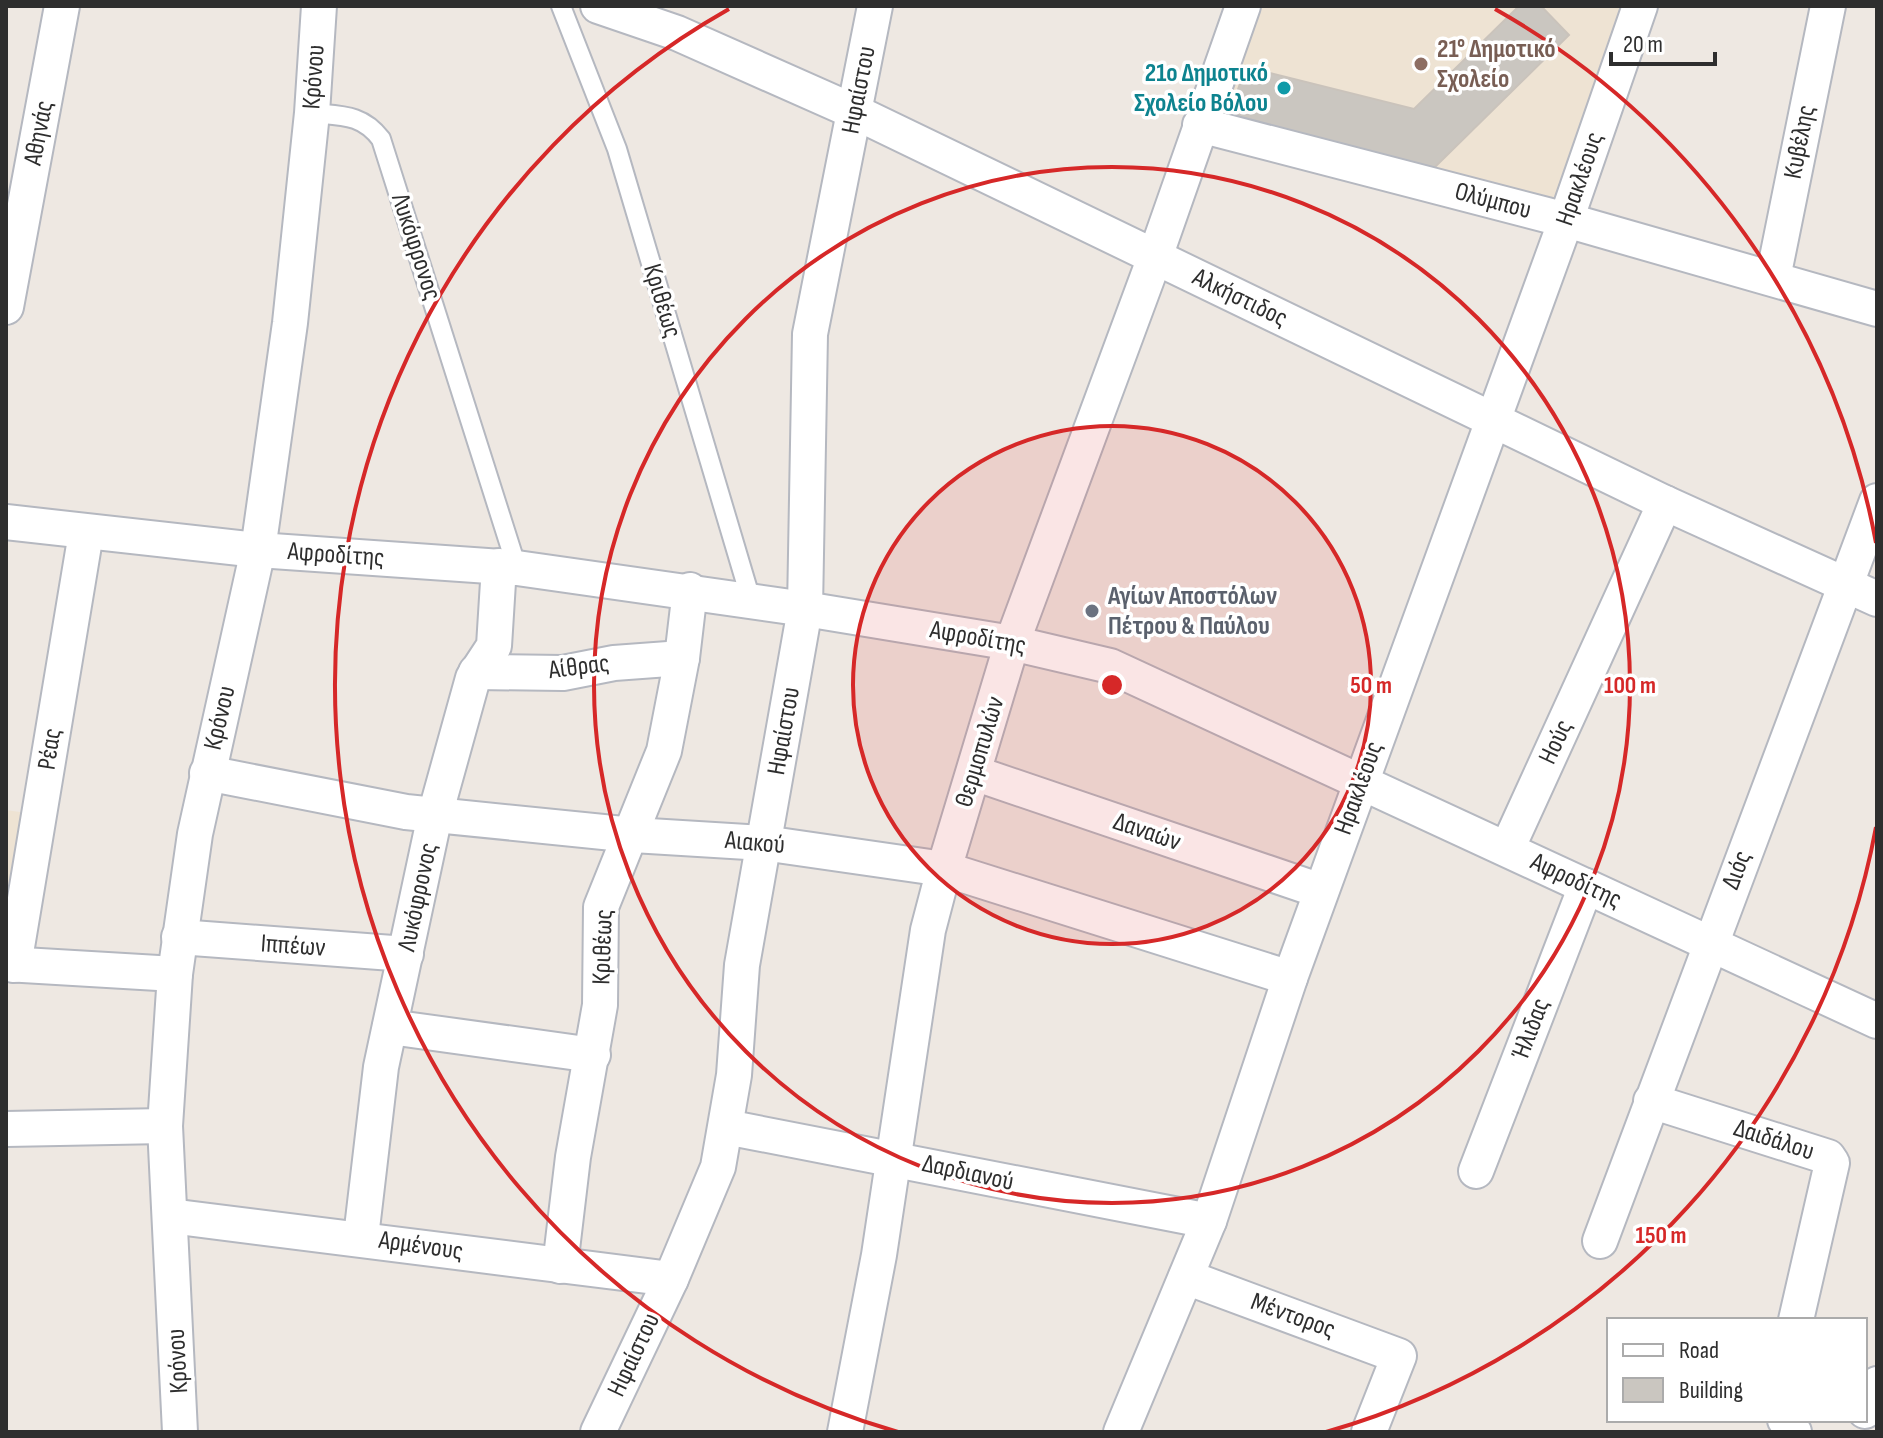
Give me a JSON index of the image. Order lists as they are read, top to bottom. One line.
{"streets":{"street":["Κρόνου","Ηφαίστου","Αθηνάς","Κυβέλης","Ηρακλέους","Ολύμπου","Λυκόφρoνος","Αλκήστιδος","Κριθέως","Αφροδίτης","Αίθρας","Ηούς","Ρέας","Θερμοπυλών","Δαναών","Αιακού","Διός","Ιππέων","Ήλιδας","Δαιδάλου","Δαρδιανού","Αρμένους","Μέντορος"]},"crossings":[["Κρόνου","Λυκόφρoνος"],["Κρόνου","Αφροδίτης"],["Κρόνου","Αιακού"],["Κρόνου","Ιππέων"],["Κρόνου","Αρμένους"],["Ηφαίστου","Αλκήστιδος"],["Ηφαίστου","Αφροδίτης"],["Ηφαίστου","Αιακού"],["Ηφαίστου","Δαρδιανού"],["Ηφαίστου","Αρμένους"],["Κυβέλης","Ολύμπου"],["Ηρακλέους","Ολύμπου"],["Ηρακλέους","Αλκήστιδος"],["Ηρακλέους","Αφροδίτης"],["Ηρακλέους","Δαναών"],["Ηρακλέους","Αιακού"],["Ηρακλέους","Δαρδιανού"],["Ηρακλέους","Μέντορος"],["Ολύμπου","Θερμοπυλών"],["Λυκόφρoνος","Αφροδίτης"],["Λυκόφρoνος","Αίθρας"],["Λυκόφρoνος","Αιακού"],["Λυκόφρoνος","Ιππέων"],["Λυκόφρoνος","Αρμένους"],["Αλκήστιδος","Ηούς"],["Αλκήστιδος","Θερμοπυλών"],["Αλκήστιδος","Διός"],["Κριθέως","Αφροδίτης"],["Κριθέως","Αίθρας"],["Κριθέως","Αιακού"],["Κριθέως","Αρμένους"],["Αφροδίτης","Ηούς"],["Αφροδίτης","Ρέας"],["Αφροδίτης","Θερμοπυλών"],["Αφροδίτης","Διός"],["Αφροδίτης","Ήλιδας"],["Θερμοπυλών","Δαναών"],["Θερμοπυλών","Αιακού"],["Θερμοπυλών","Δαρδιανού"],["Διός","Δαιδάλου"]],"places":["21° Δημοτικό Σχολείο","21ο Δημοτικό Σχολείο Βόλου","Αγίων Αποστόλων Πέτρου & Παύλου"],"legend":["Road","Building"],"scale_bar":"20 m","rings":["50 m","100 m","150 m"]}
